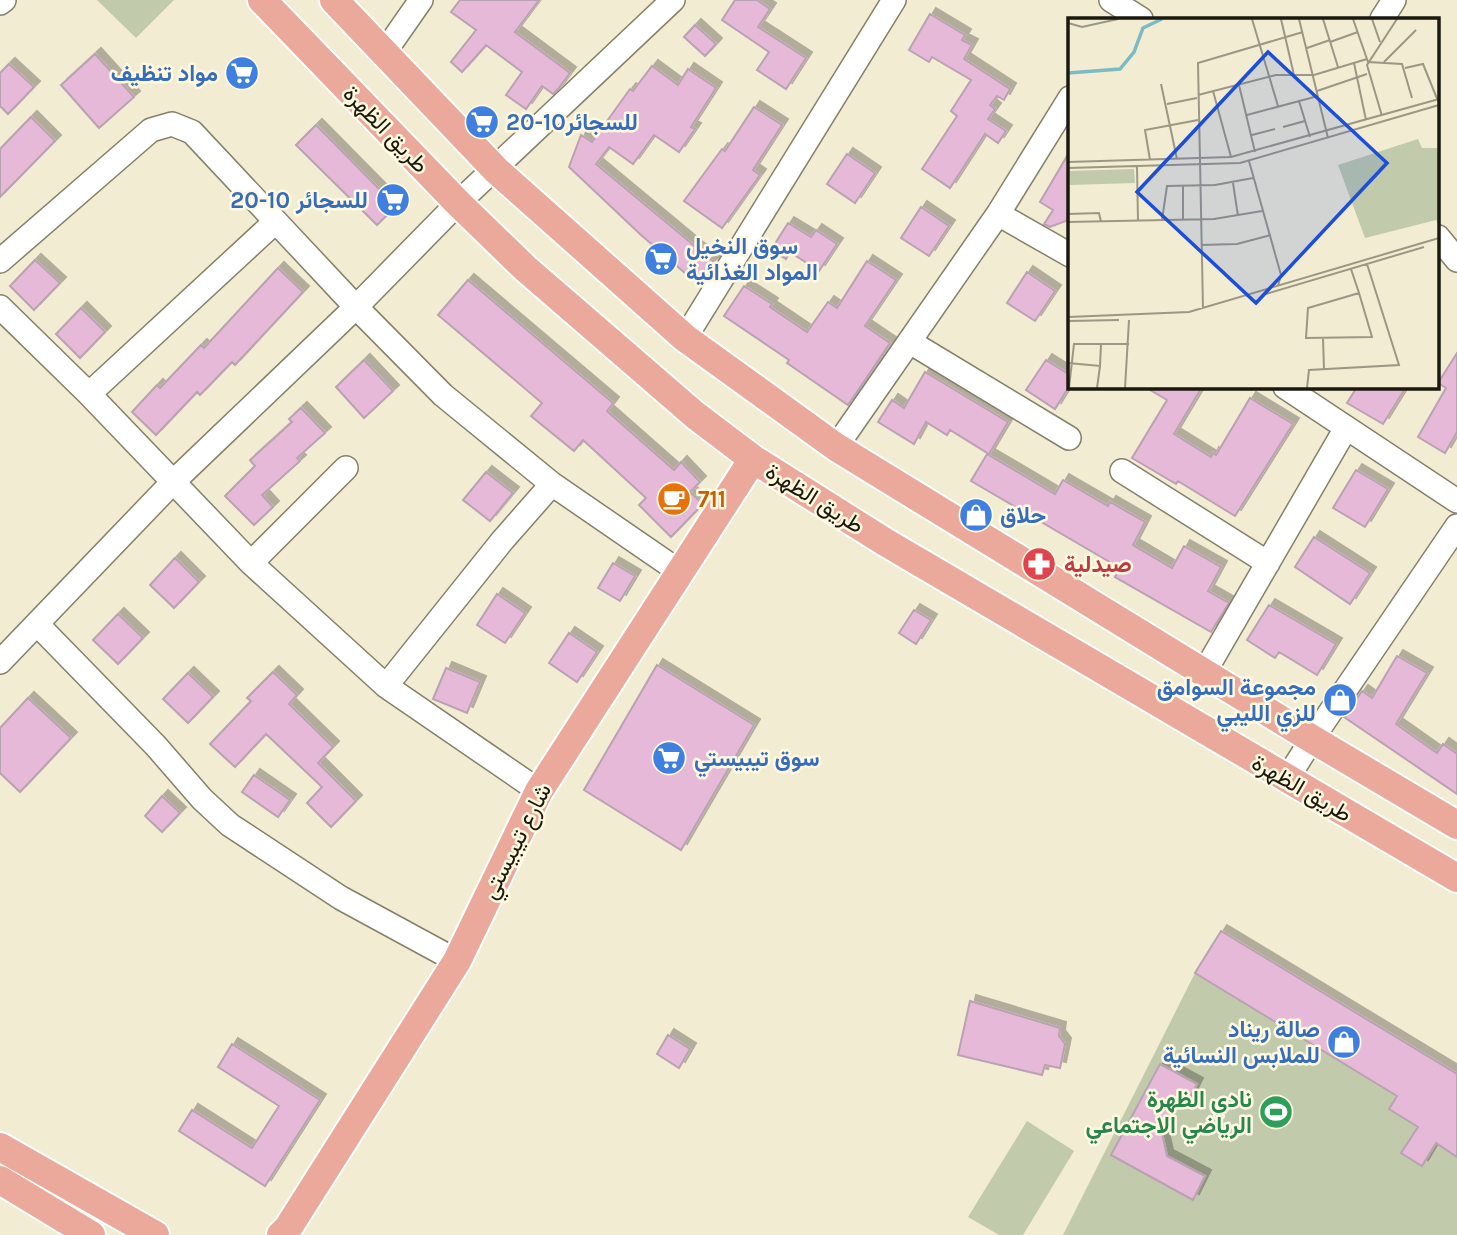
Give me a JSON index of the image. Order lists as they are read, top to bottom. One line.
{"streets":{"main road":["طريق الظهرة","شارع تيبيستي"]},"crossings":[["طريق الظهرة","شارع تيبيستي"]],"places":{"supermarket":["مواد تنظيف","20-10للسجائر","20-10 للسجائر","سوق النخيل المواد الغذائية","سوق تيبيستي"],"cafe":["711"],"shop":["حلاق","مجموعة السوامق للزي الليبي","صالة ريناد للملابس النسائية"],"pharmacy":["صيدلية"],"sports":["نادي الظهرة الرياضي الاجتماعي"]}}
